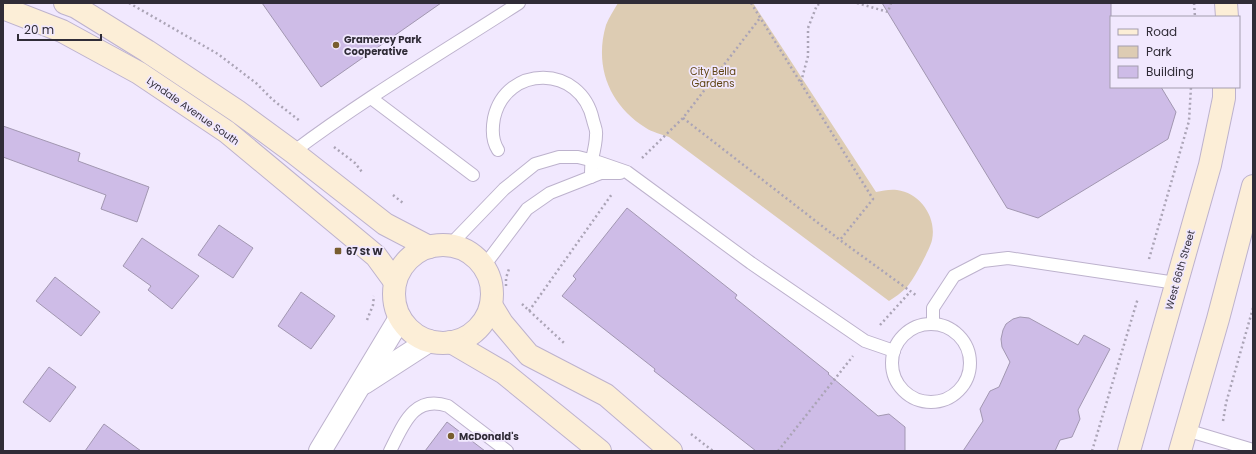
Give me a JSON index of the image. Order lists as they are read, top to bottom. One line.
{"streets":{"main road":["Lyndale Avenue South","West 66th Street"]},"parks":["City Bella Gardens"],"places":{"other":["Gramercy Park Cooperative","McDonald's"],"transit":["67 St W"]},"legend":["Road","Park","Building"],"scale_bar":"20 m"}
